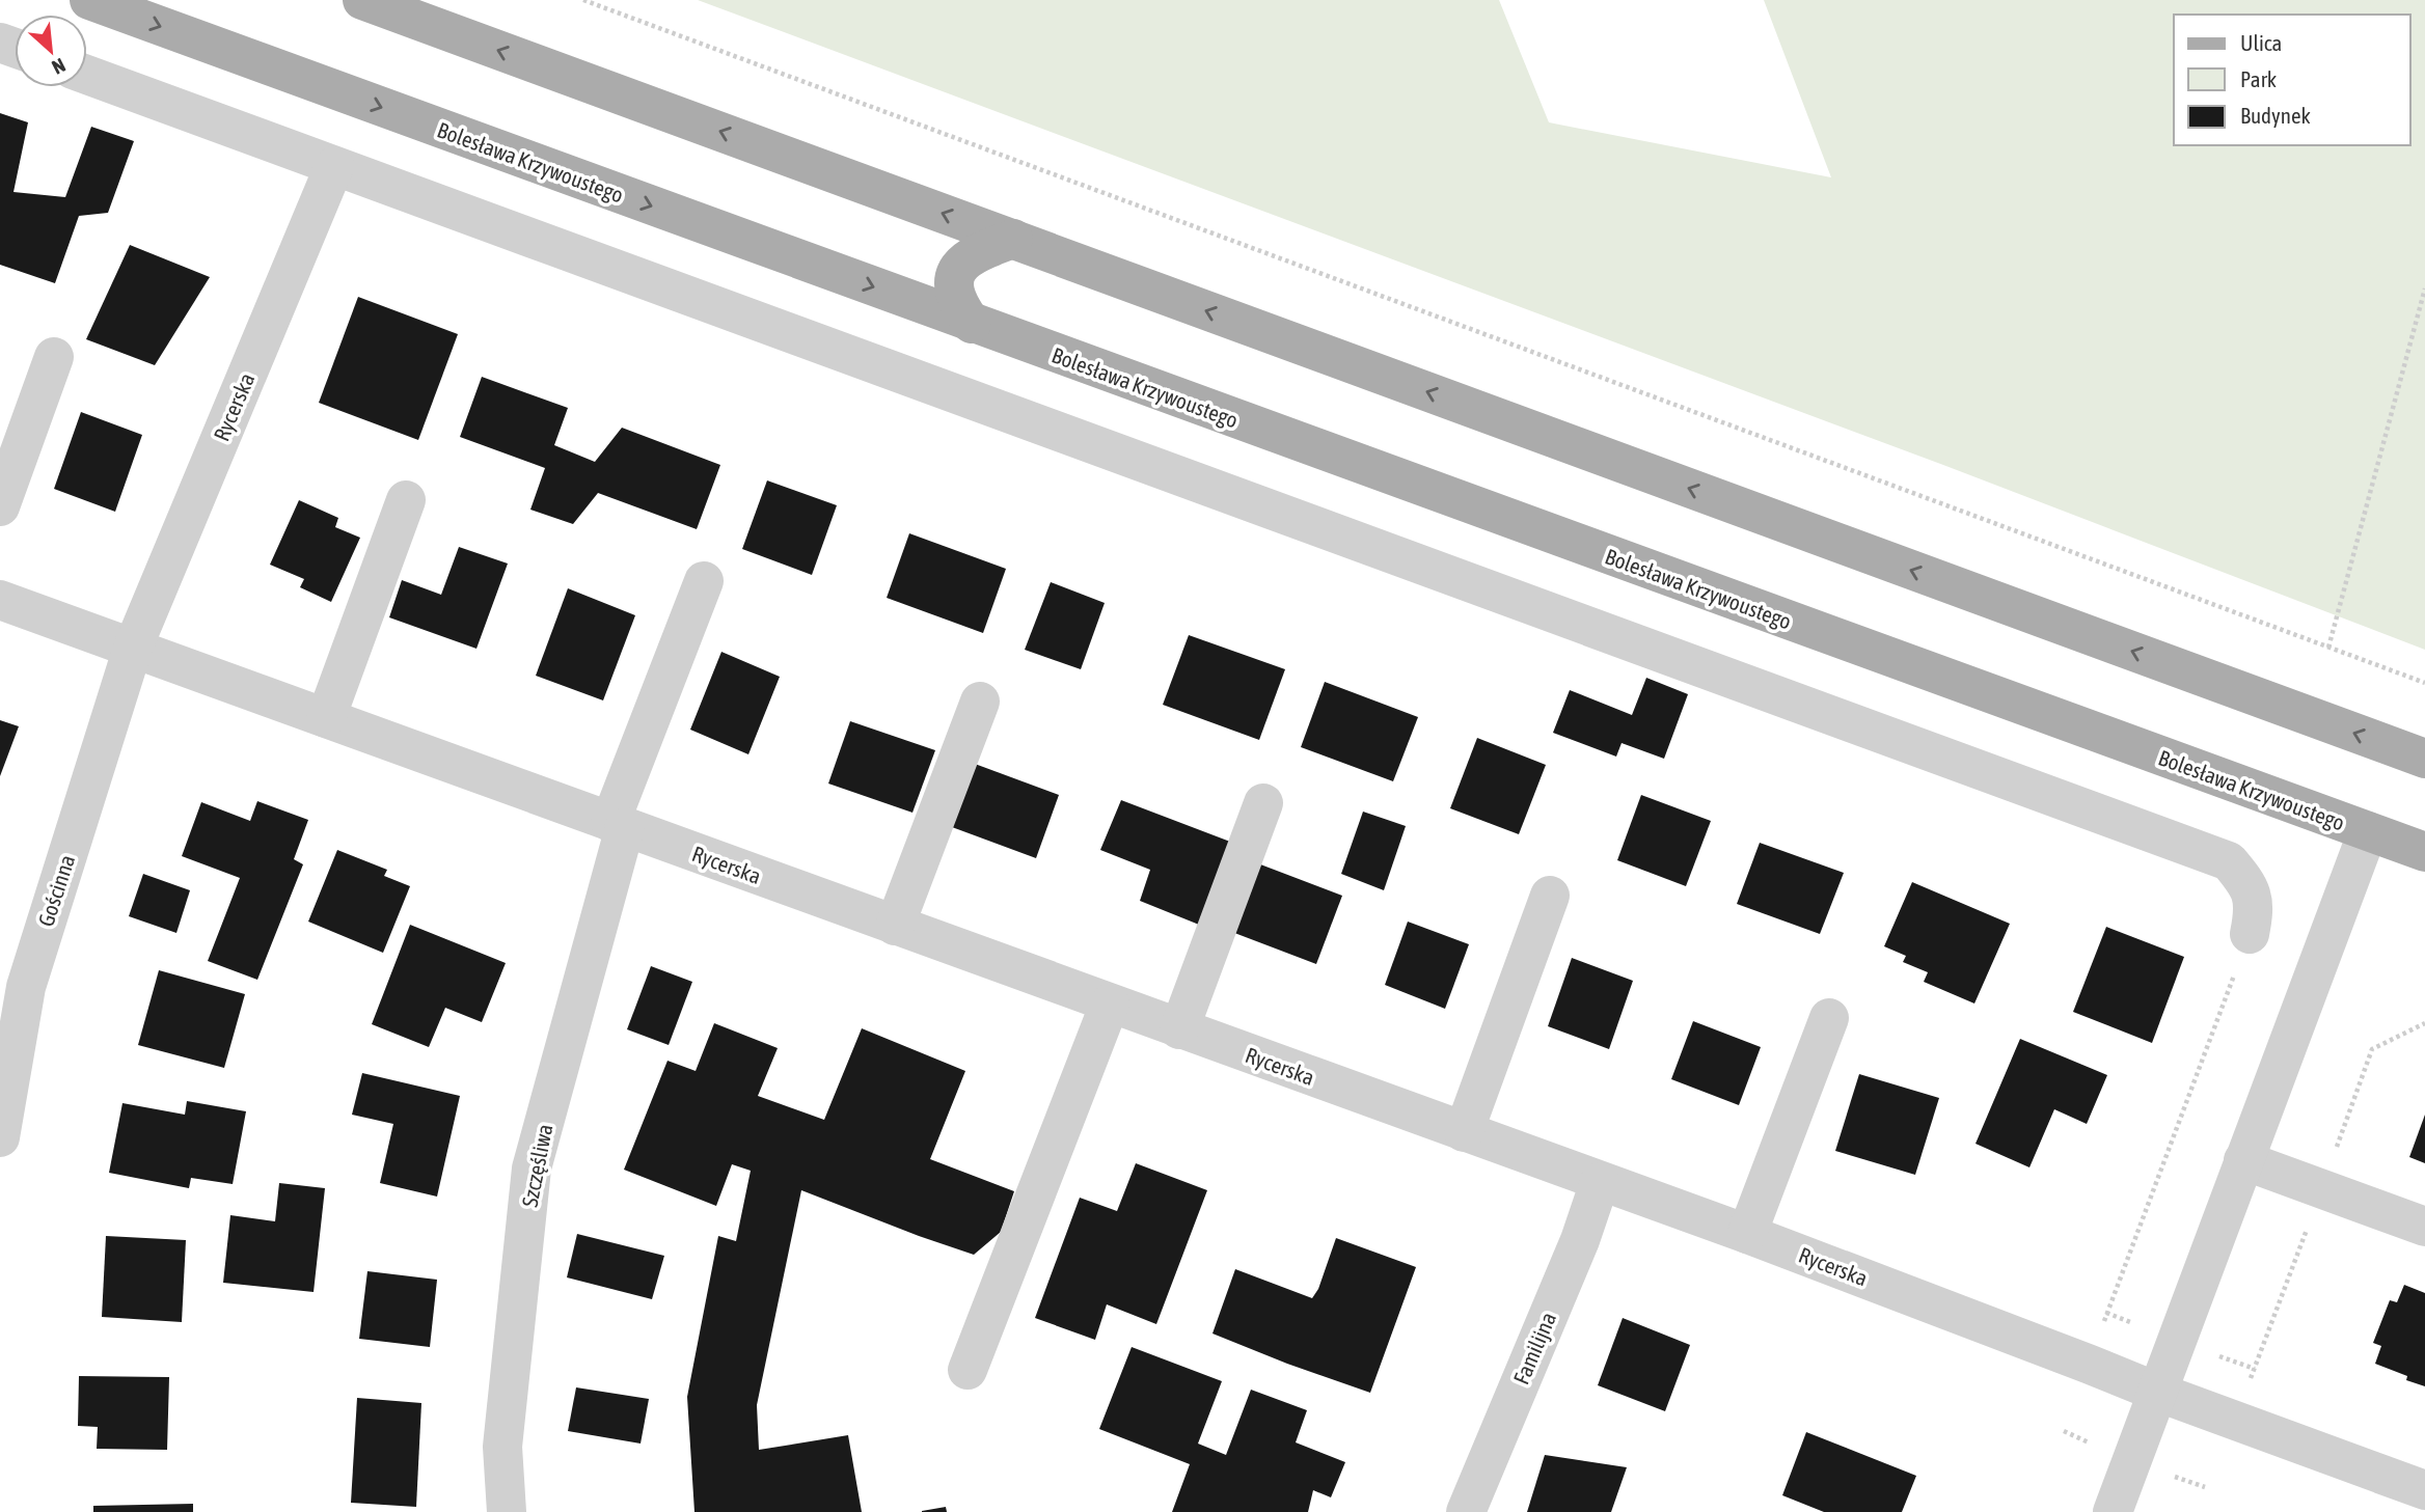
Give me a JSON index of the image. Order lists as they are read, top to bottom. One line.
{"streets":{"main road":["Bolesława Krzywoustego"],"street":["Rycerska","Gościnna","Szczęśliwa","Familijna"]},"crossings":[["Rycerska","Gościnna"],["Rycerska","Szczęśliwa"],["Rycerska","Familijna"]],"legend":["Ulica","Park","Budynek"],"north":"bottom right"}
